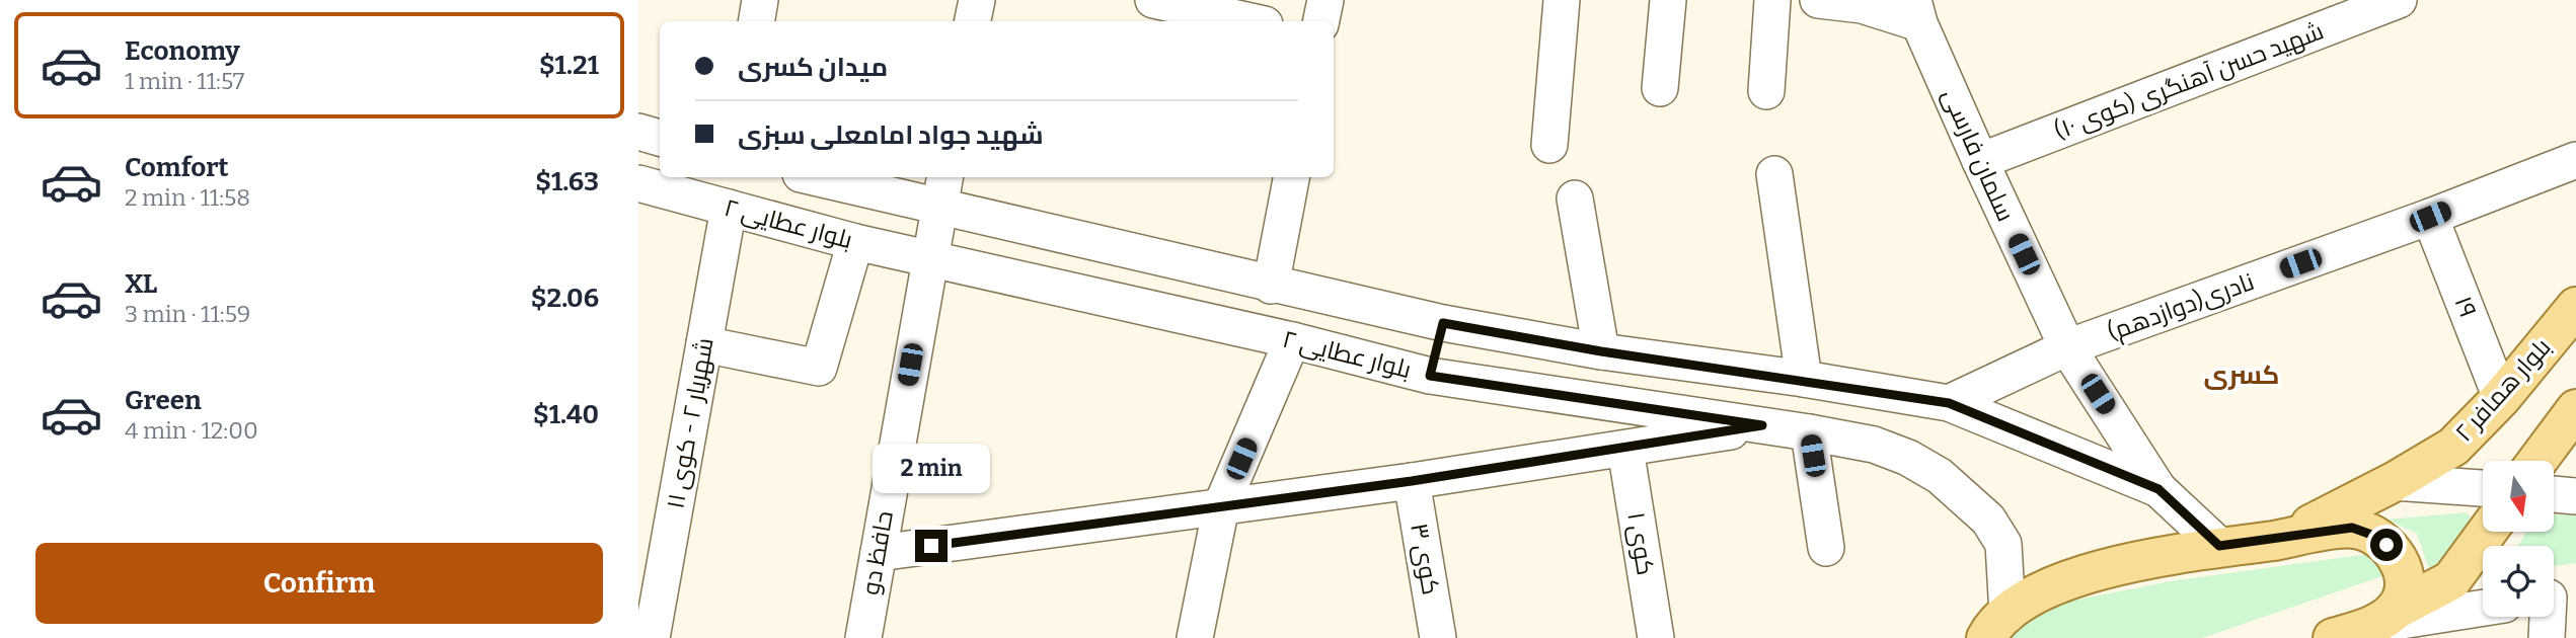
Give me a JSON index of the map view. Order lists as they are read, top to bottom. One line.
{"streets":{"main road":["بلوار همافر ۲"],"street":["شهید حسن آهنگری (کوی ۱۰)","سلمان فارسی","بلوار عطایی ۲","نادری(دوازدهم)","۱۹","شهریار ۲ - کوی ۱۱","کوی ۱","حافظ دو","کوی ۳"]},"crossings":[["شهید حسن آهنگری (کوی ۱۰)","سلمان فارسی"],["سلمان فارسی","بلوار عطایی ۲"],["سلمان فارسی","نادری(دوازدهم)"],["بلوار عطایی ۲","نادری(دوازدهم)"],["بلوار عطایی ۲","شهریار ۲ - کوی ۱۱"],["بلوار عطایی ۲","حافظ دو"],["نادری(دوازدهم)","۱۹"],["۱۹","بلوار همافر ۲"]],"districts":["کسری"],"north":"bottom","page":{"list":[{"name":"Economy","note":"1 min · 11:57","value":"$1.21"},{"name":"Comfort","note":"2 min · 11:58","value":"$1.63"},{"name":"XL","note":"3 min · 11:59","value":"$2.06"},{"name":"Green","note":"4 min · 12:00","value":"$1.40"}],"banner":["میدان کسری","شهید جواد امامعلی سبزی"],"bubble":"2 min","buttons":"Confirm"}}
